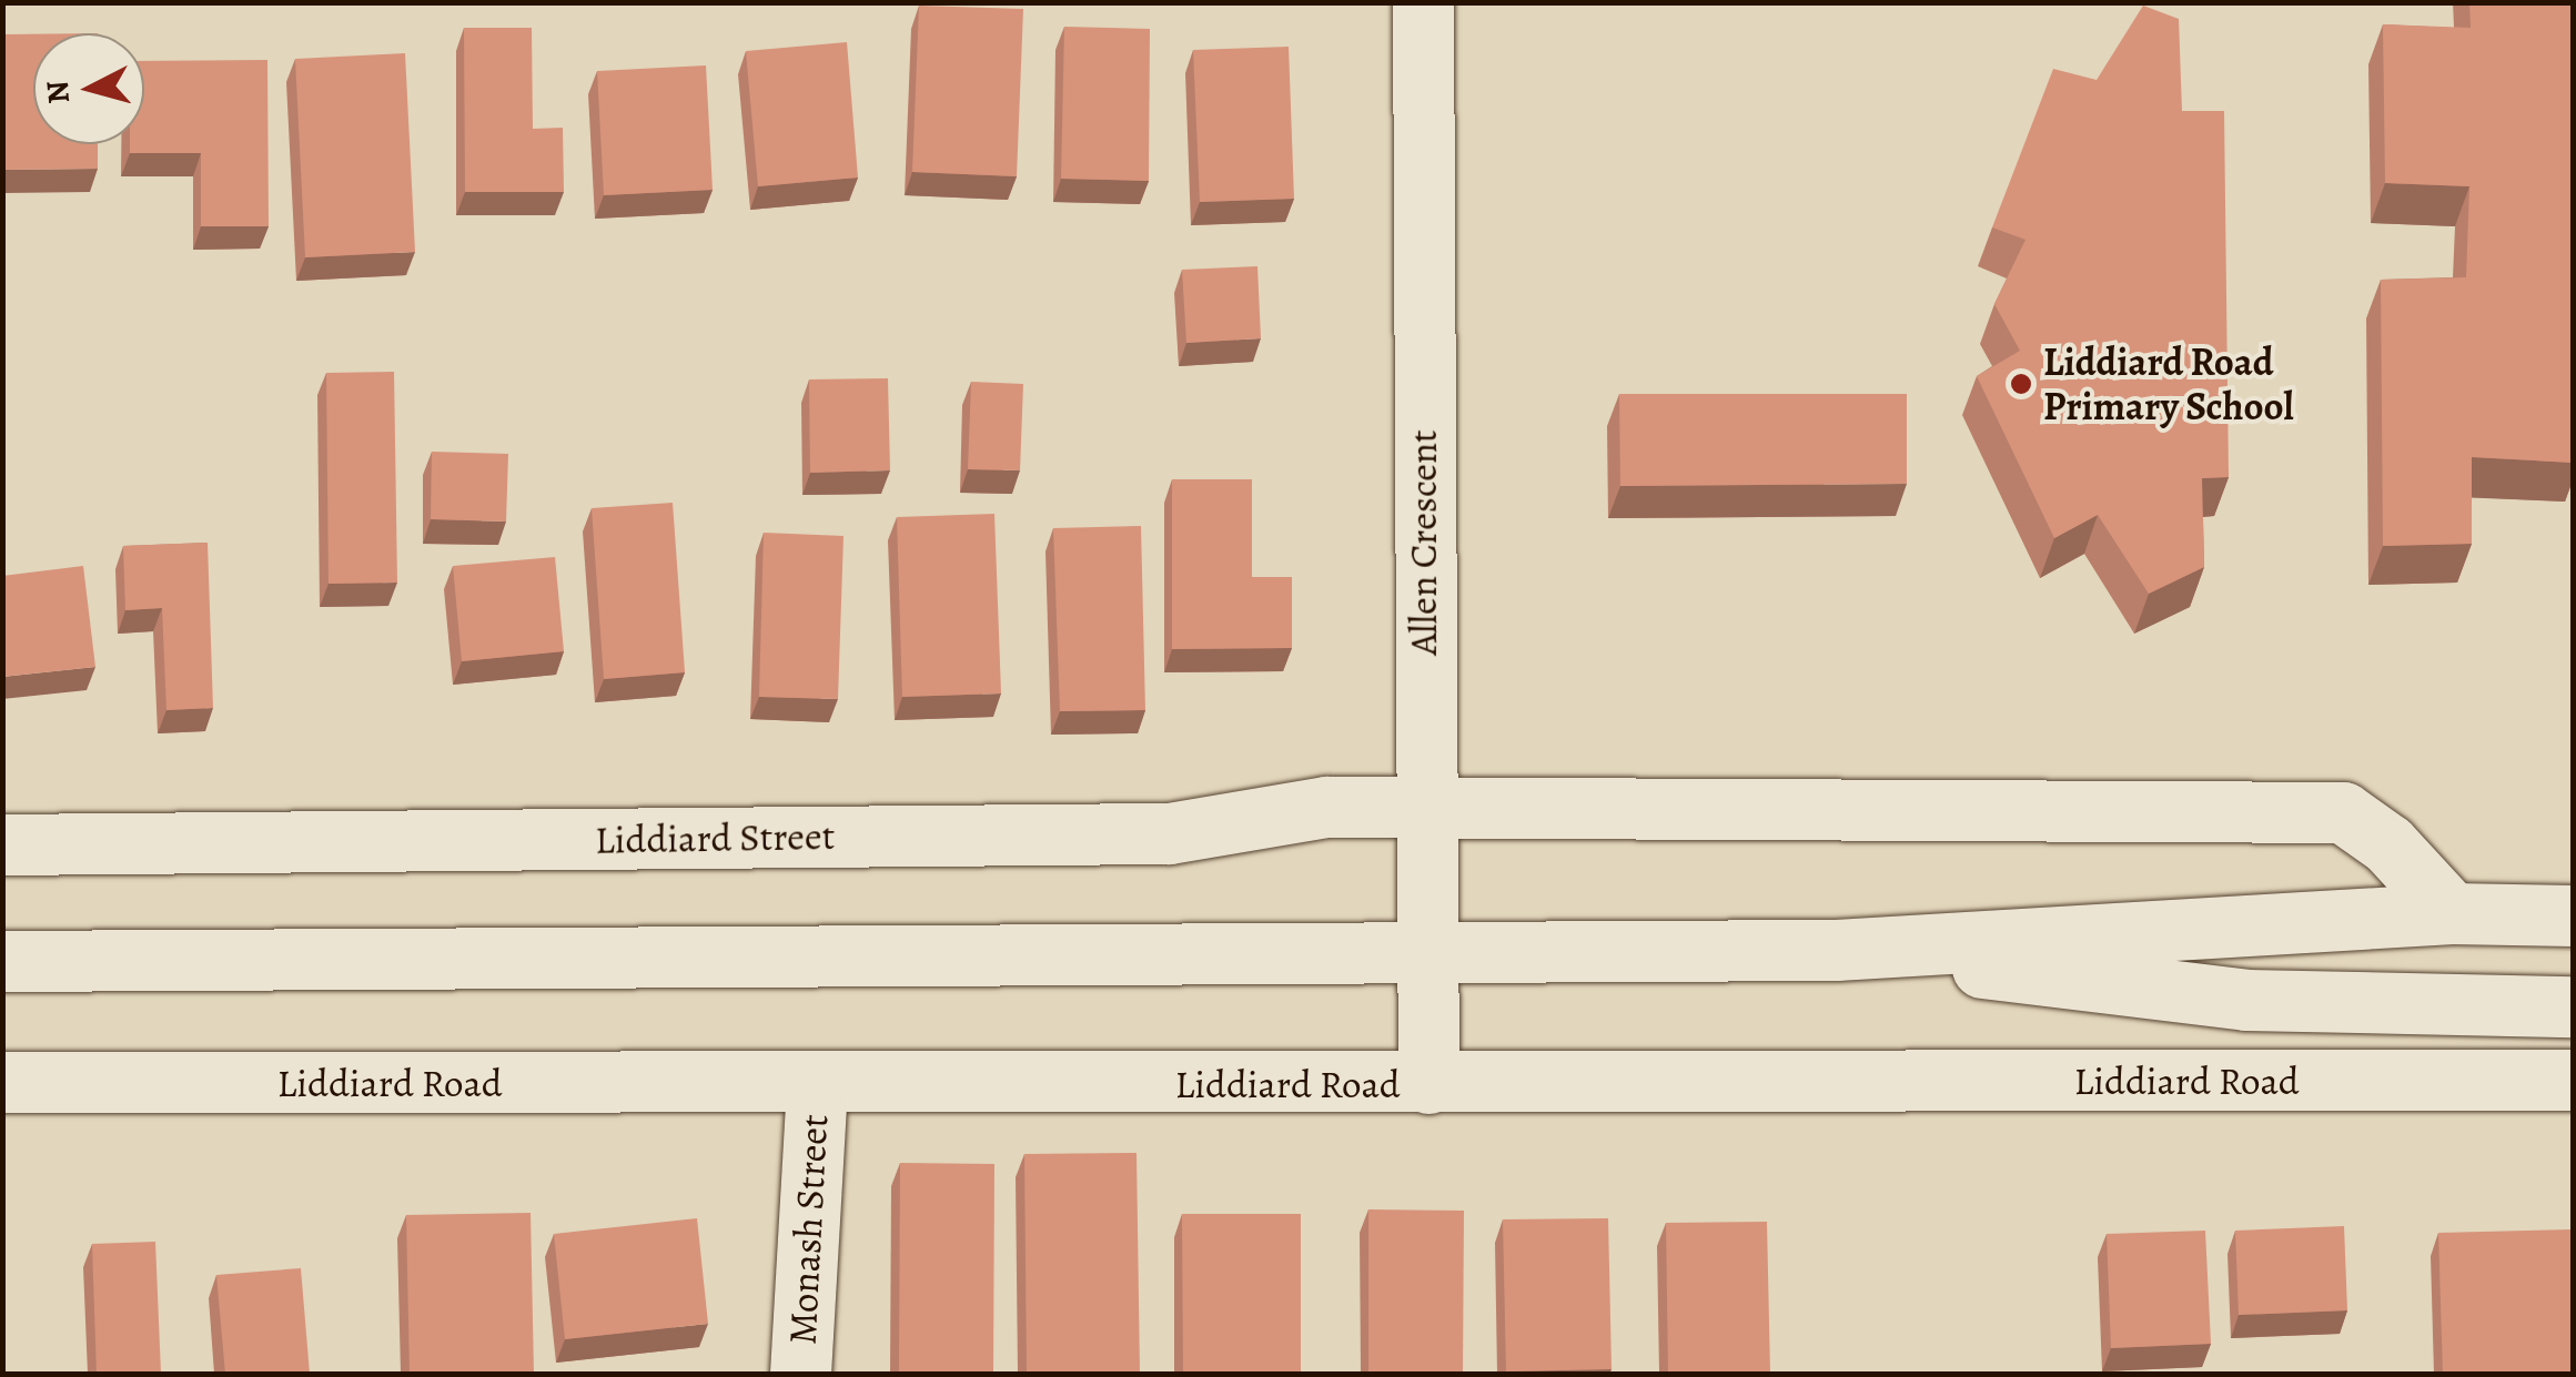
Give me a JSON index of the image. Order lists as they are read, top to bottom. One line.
{"streets":{"street":["Allen Crescent","Liddiard Street","Liddiard Road","Monash Street"]},"crossings":[["Allen Crescent","Liddiard Street"],["Allen Crescent","Liddiard Road"],["Liddiard Road","Monash Street"]],"places":["Liddiard Road Primary School"],"north":"left"}
